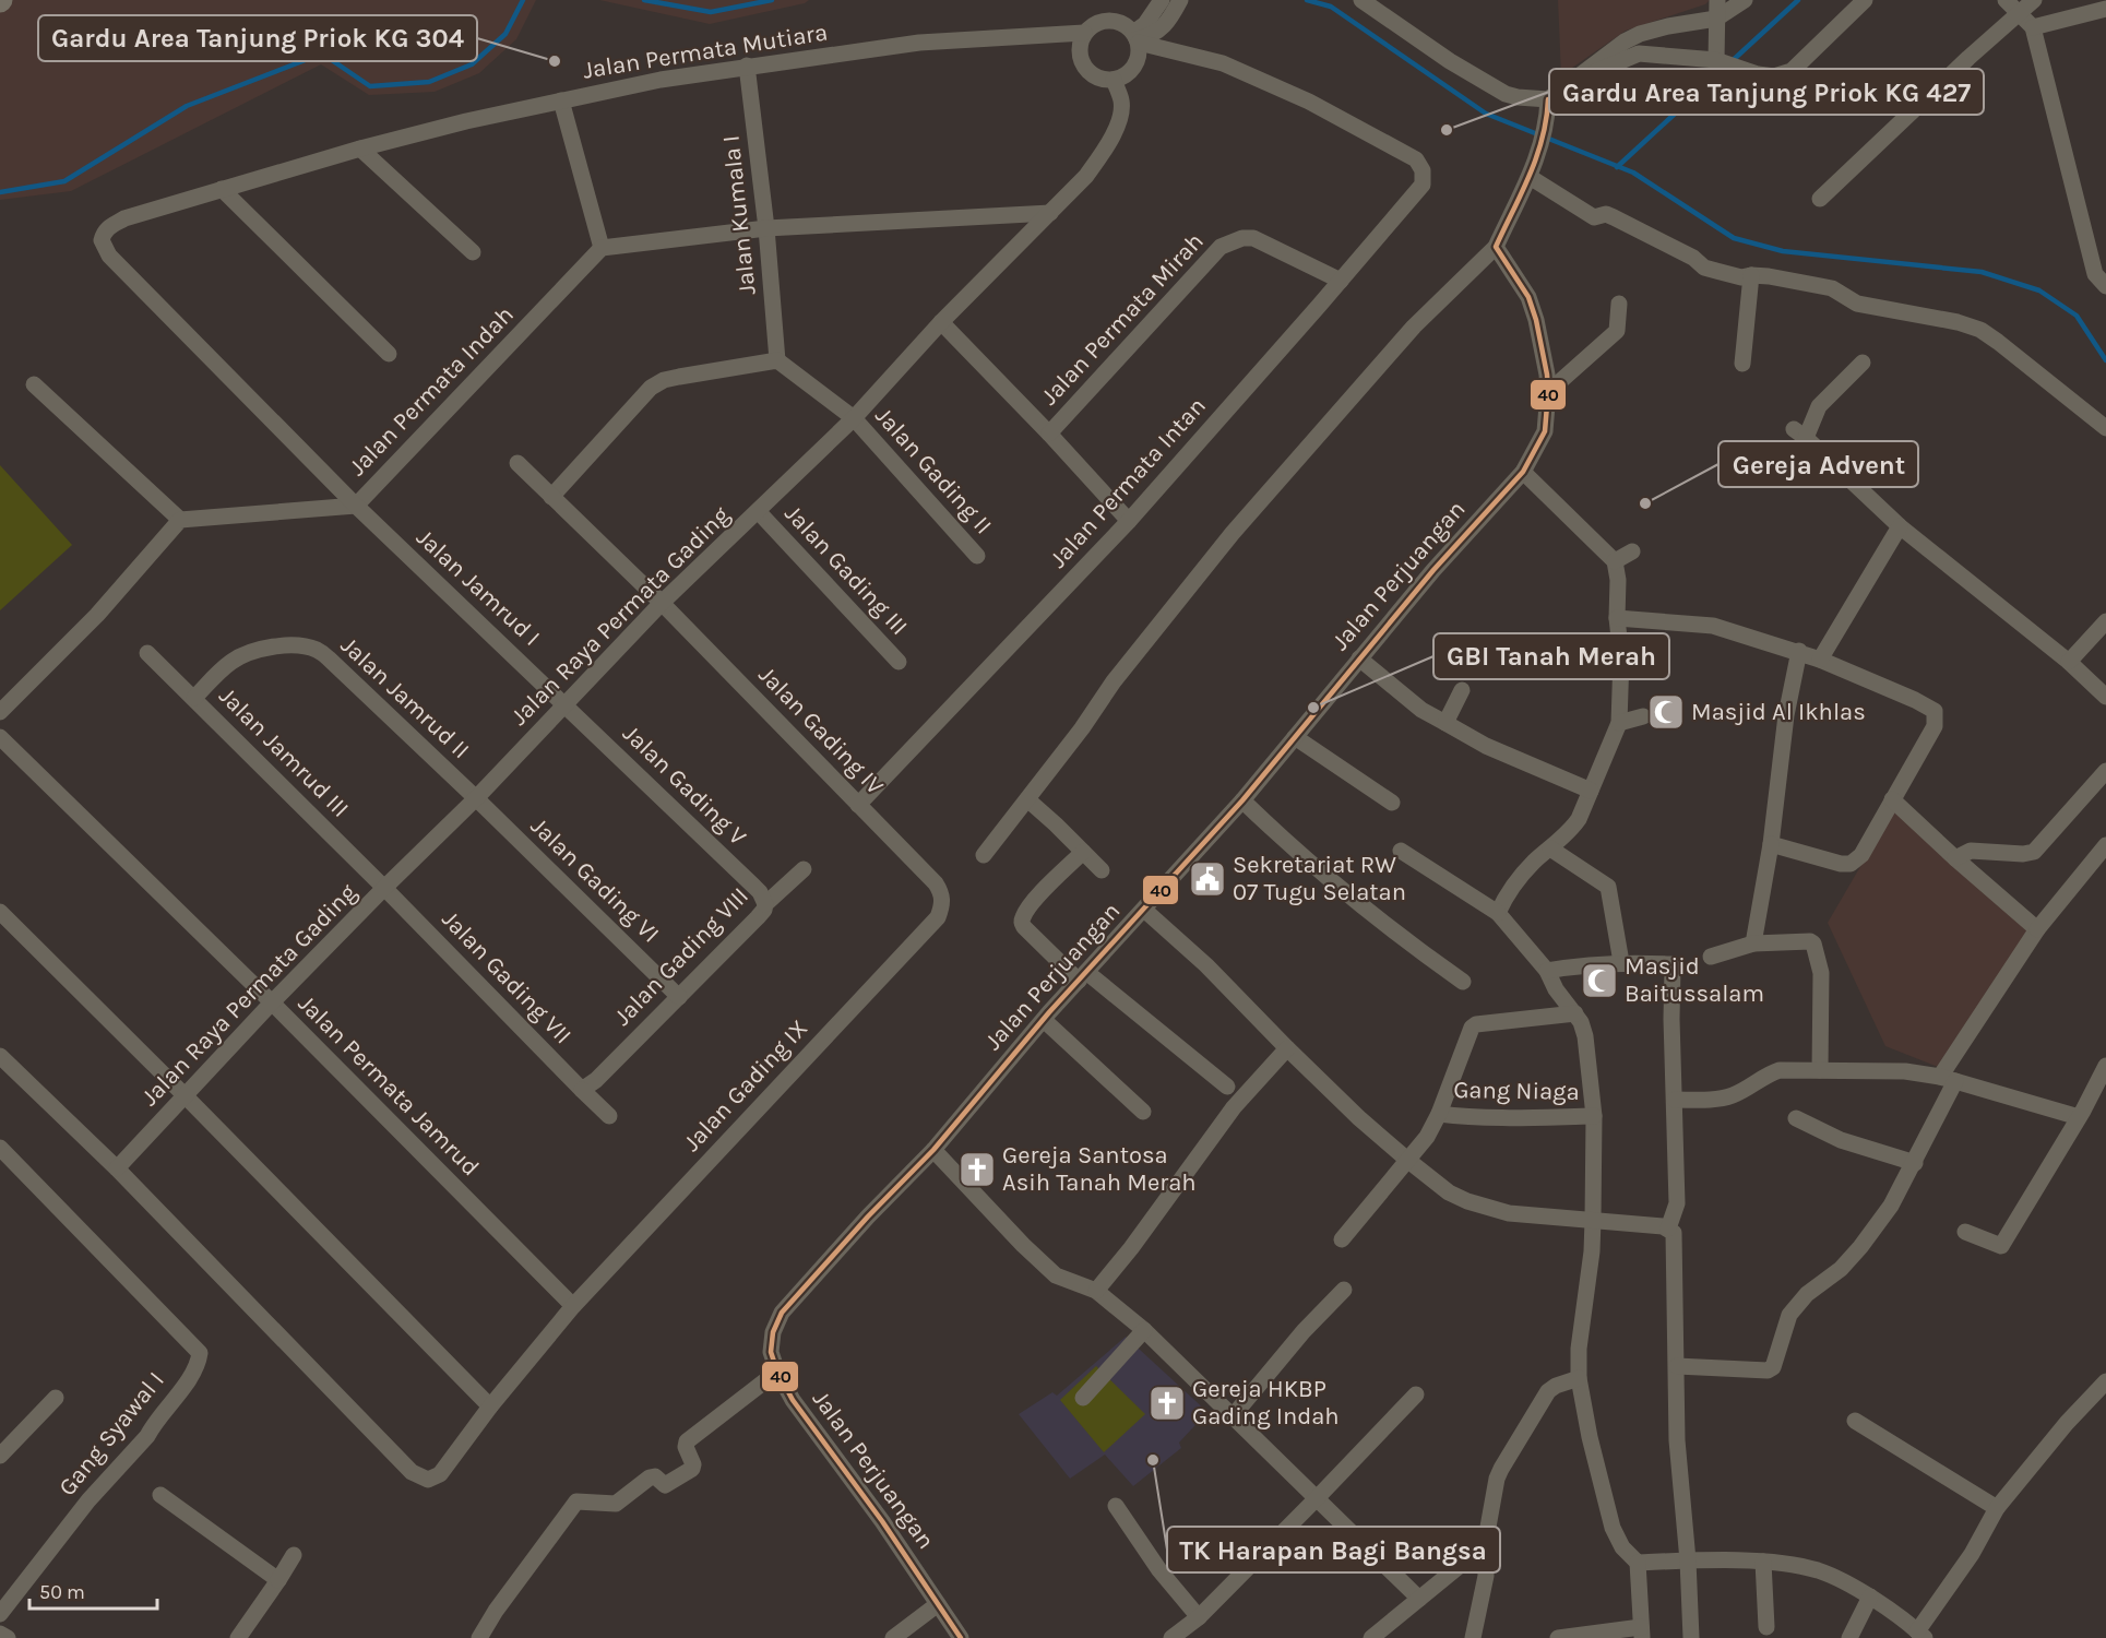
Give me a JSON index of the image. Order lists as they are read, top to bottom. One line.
{"streets":{"street":["Jalan Permata Mutiara","Jalan Kumala I","Jalan Permata Mirah","Jalan Permata Indah","Jalan Gading II","Jalan Permata Intan","Jalan Gading III","Jalan Perjuangan","Jalan Jamrud I","Jalan Raya Permata Gading","Jalan Jamrud II","Jalan Gading IV","Jalan Jamrud III","Jalan Gading V","Jalan Gading VI","Jalan Gading VIII","Jalan Gading VII","Jalan Permata Jamrud","Jalan Gading IX","Gang Niaga","Gang Syawal I"]},"crossings":[["Jalan Permata Mutiara","Jalan Kumala I"],["Jalan Permata Mutiara","Jalan Permata Intan"],["Jalan Permata Mutiara","Jalan Jamrud I"],["Jalan Permata Mutiara","Jalan Raya Permata Gading"],["Jalan Kumala I","Jalan Gading II"],["Jalan Permata Mirah","Jalan Permata Intan"],["Jalan Permata Indah","Jalan Jamrud I"],["Jalan Gading II","Jalan Raya Permata Gading"],["Jalan Permata Intan","Jalan Raya Permata Gading"],["Jalan Permata Intan","Jalan Gading IV"],["Jalan Gading III","Jalan Raya Permata Gading"],["Jalan Jamrud I","Jalan Raya Permata Gading"],["Jalan Jamrud I","Jalan Gading V"],["Jalan Raya Permata Gading","Jalan Jamrud II"],["Jalan Raya Permata Gading","Jalan Gading IV"],["Jalan Raya Permata Gading","Jalan Jamrud III"],["Jalan Raya Permata Gading","Jalan Gading V"],["Jalan Raya Permata Gading","Jalan Gading VI"],["Jalan Raya Permata Gading","Jalan Gading VII"],["Jalan Raya Permata Gading","Jalan Permata Jamrud"],["Jalan Raya Permata Gading","Jalan Gading IX"],["Jalan Jamrud II","Jalan Jamrud III"],["Jalan Jamrud II","Jalan Gading VI"],["Jalan Gading IV","Jalan Gading IX"],["Jalan Jamrud III","Jalan Gading VII"],["Jalan Gading V","Jalan Gading VIII"],["Jalan Gading VI","Jalan Gading VIII"],["Jalan Gading VIII","Jalan Gading VII"],["Jalan Permata Jamrud","Jalan Gading IX"]],"places":{"other":["Gardu Area Tanjung Priok KG 304","Gardu Area Tanjung Priok KG 427","Gereja Advent","GBI Tanah Merah","TK Harapan Bagi Bangsa"],"mosque":["Masjid Al Ikhlas","Masjid Baitussalam"],"public building":["Sekretariat RW 07 Tugu Selatan"],"church":["Gereja Santosa Asih Tanah Merah","Gereja HKBP Gading Indah"]},"lines":["transit line 40"],"scale_bar":"50 m"}
